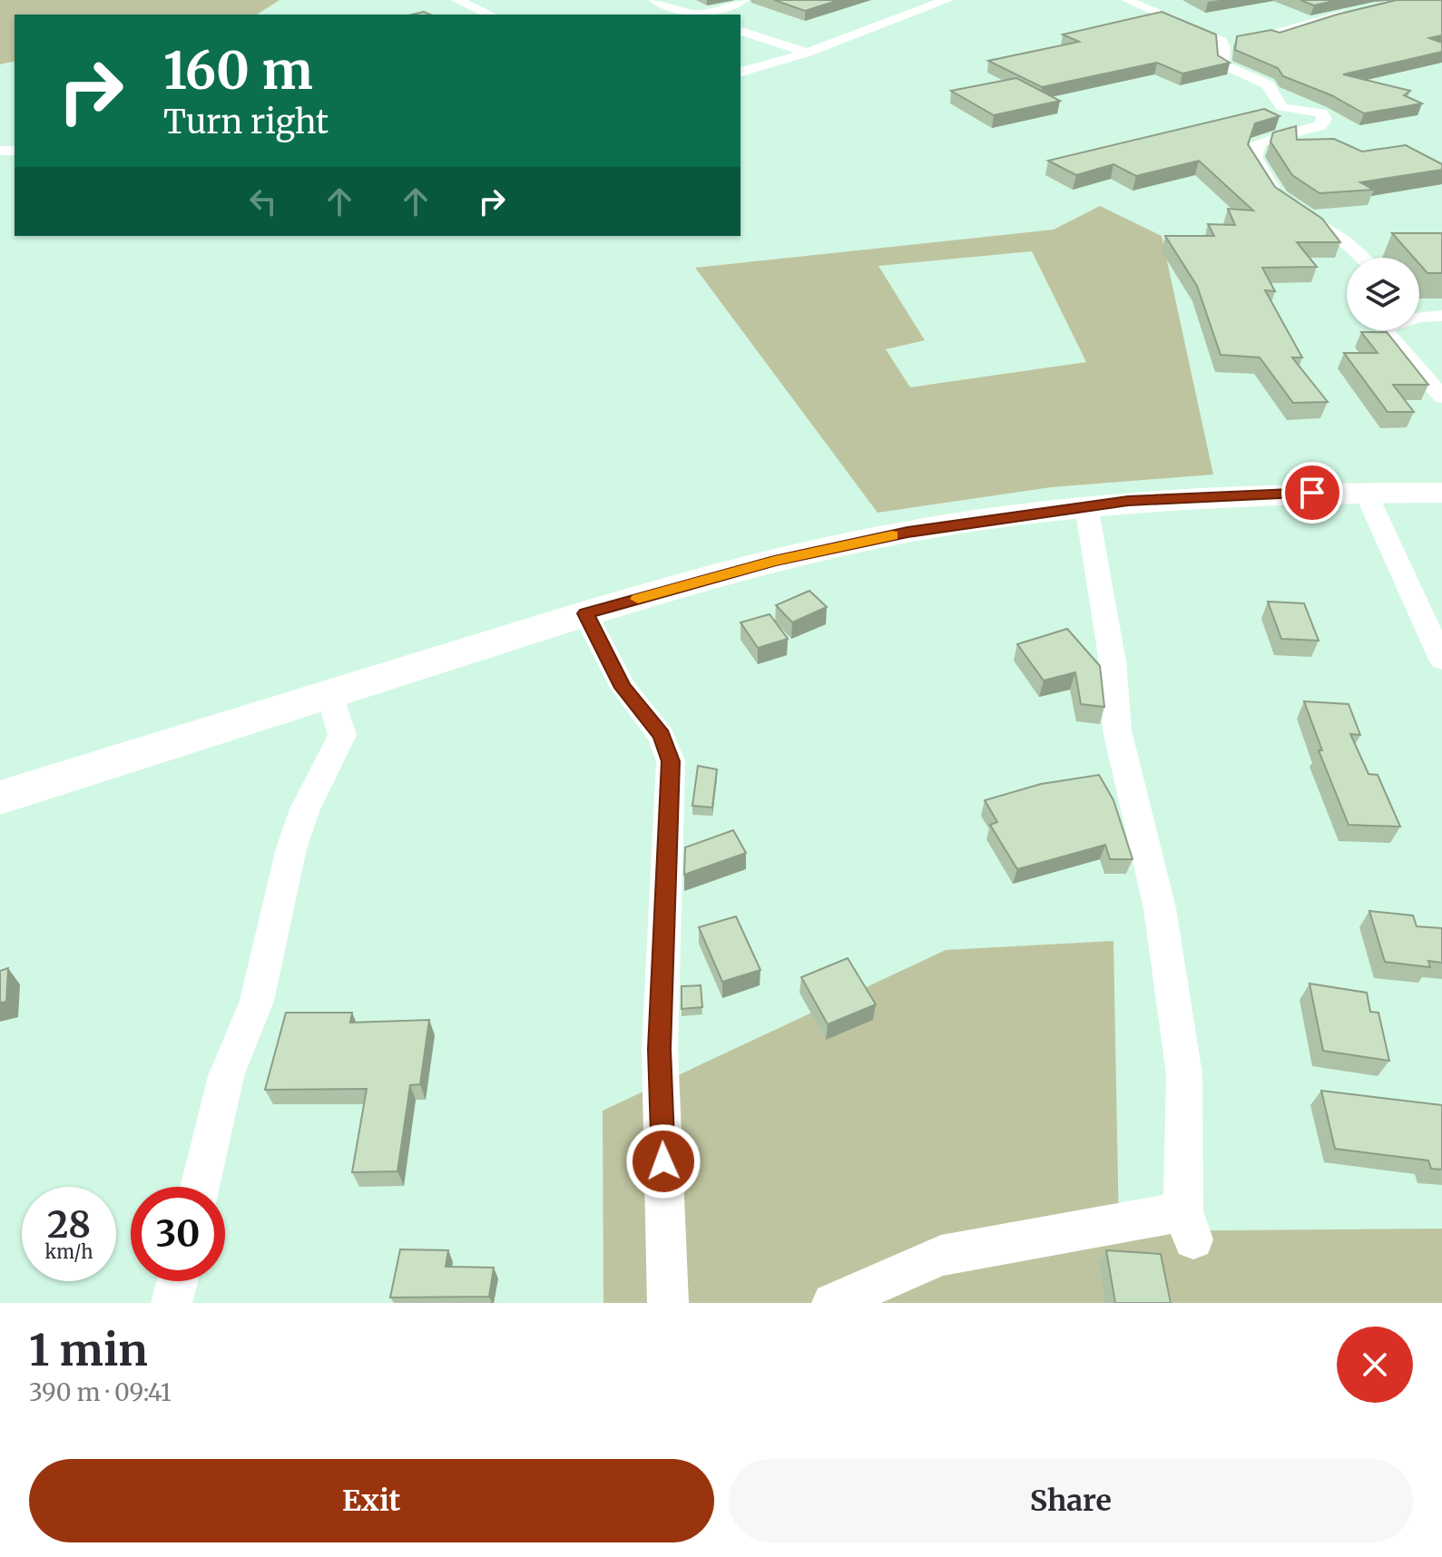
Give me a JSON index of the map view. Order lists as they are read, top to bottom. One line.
{"page":{"turn":["160 m","Turn right"],"speed":"28 km/h","limit":"30","heading":["1 min","390 m · 09:41"],"buttons":["Exit","Share"]}}
